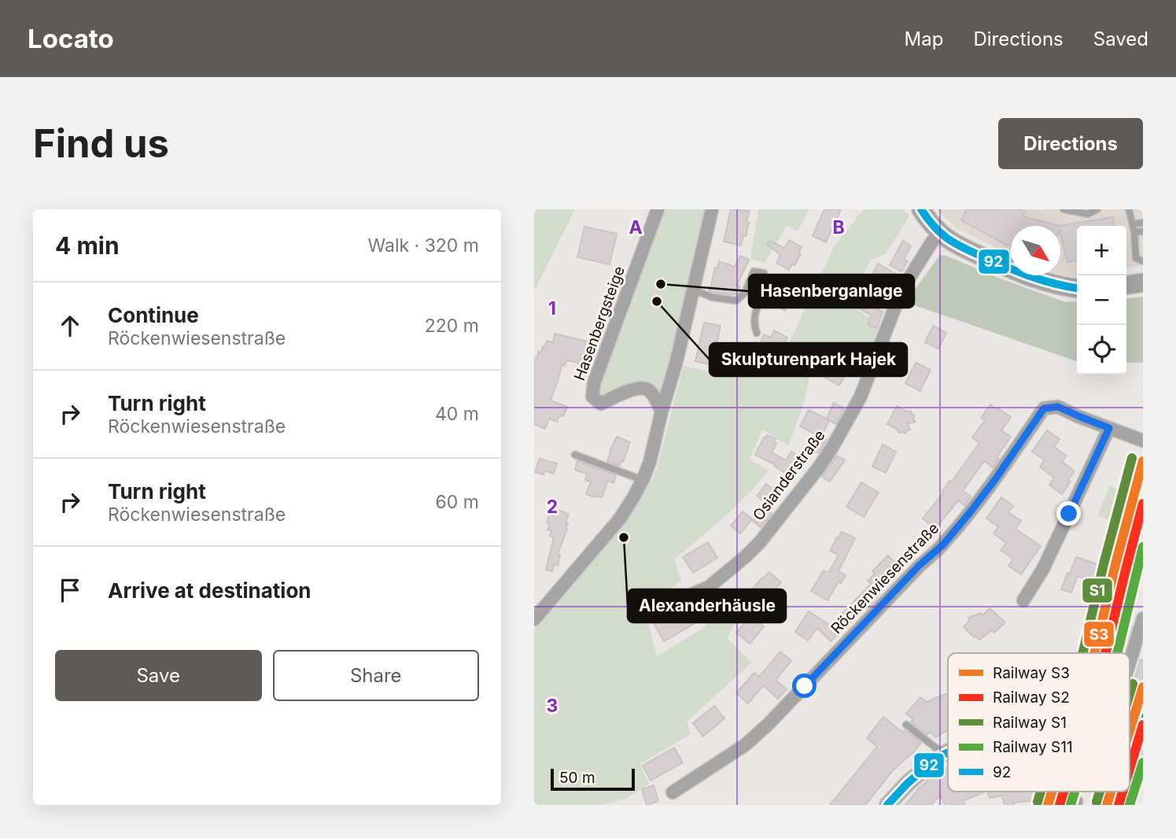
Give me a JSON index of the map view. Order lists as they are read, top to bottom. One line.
{"streets":{"street":["Hasenbergsteige","Osianderstraße","Röckenwiesenstraße"]},"places":["Hasenberganlage","Skulpturenpark Hajek","Alexanderhäusle"],"lines":["transit line 92","rail line S1","rail line S3","rail line S2","rail line S11"],"legend":["Railway S3","Railway S2","Railway S1","Railway S11","92"],"scale_bar":"50 m","north":"bottom right","page":{"header":"Locato","nav":["Map","Directions","Saved"],"buttons":["Directions",["Save","Share"]],"title":"Find us","heading":["4 min","Walk · 320 m"],"map_buttons":["+","−"],"list":[["Continue","Röckenwiesenstraße","220 m"],["Turn right","Röckenwiesenstraße","40 m"],["Turn right","Röckenwiesenstraße","60 m"],"Arrive at destination"],"scale":"50 m"},"grid":{"columns":["A","B"],"rows":["1","2","3"]}}
